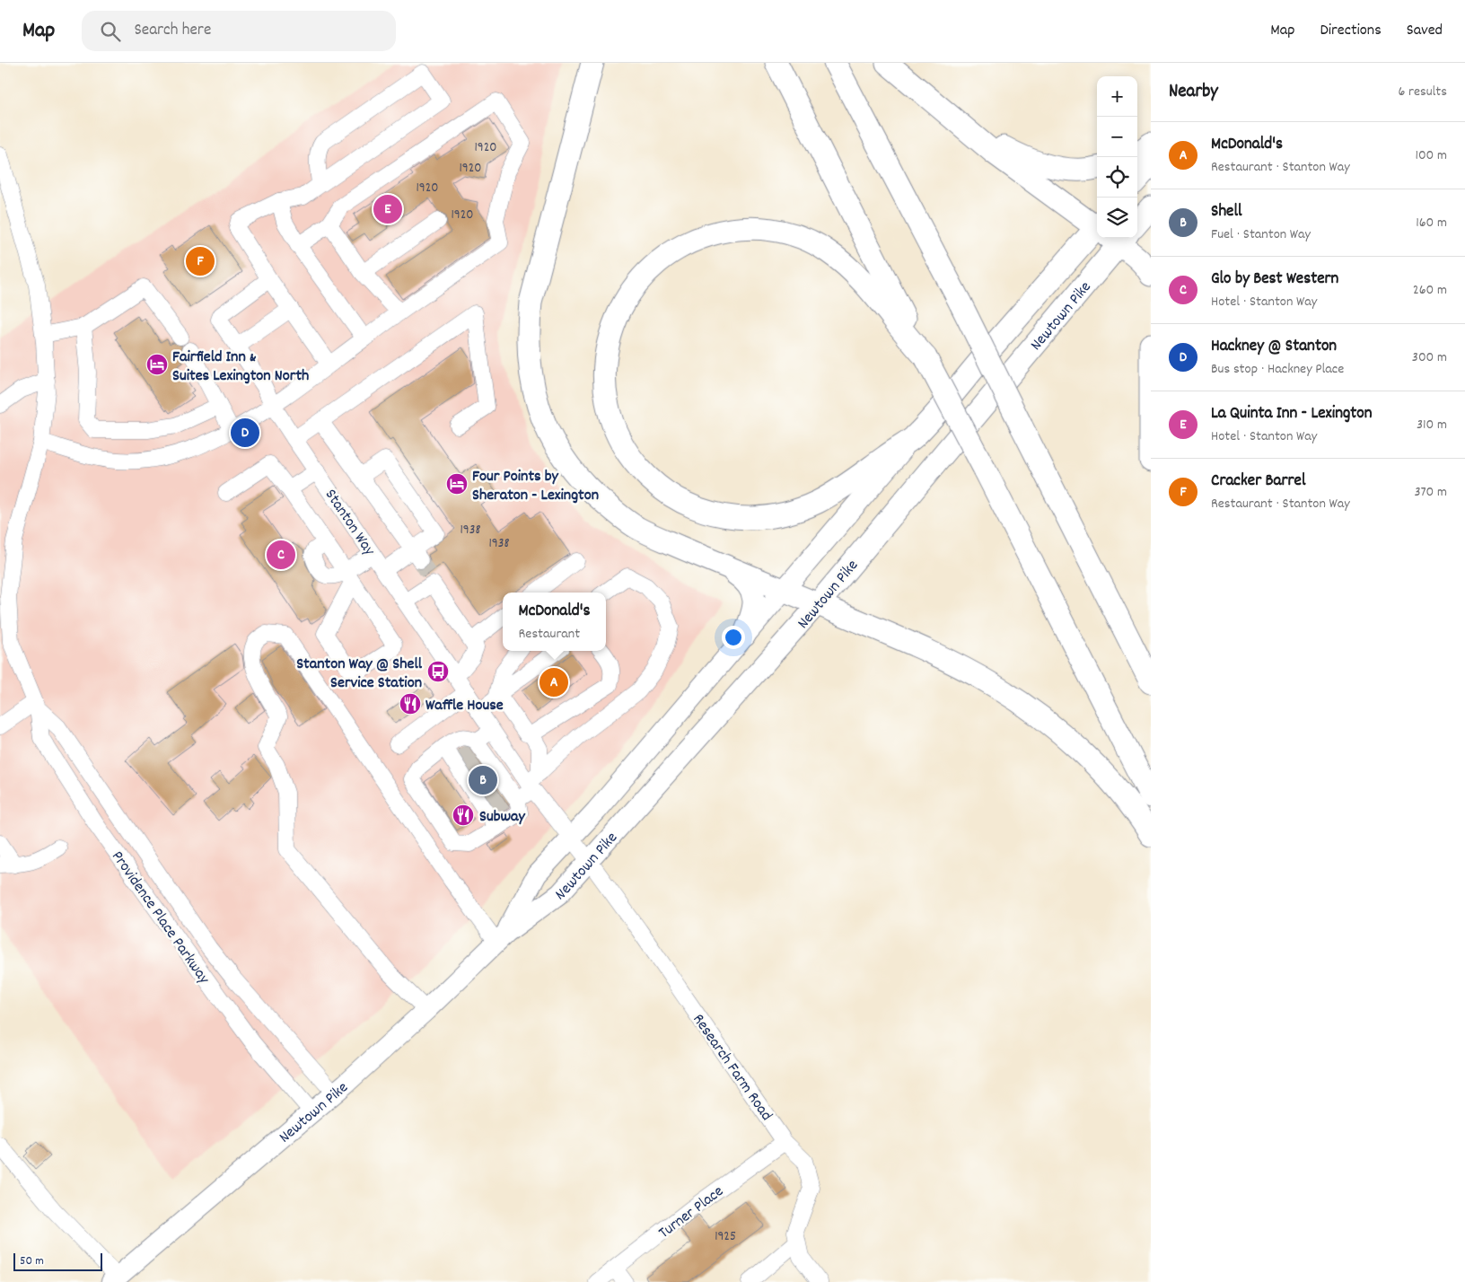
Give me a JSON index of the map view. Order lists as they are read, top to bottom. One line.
{"streets":{"highway":["Newtown Pike"],"street":["Stanton Way","Providence Place Parkway","Research Farm Road","Turner Place"]},"crossings":[["Newtown Pike","Stanton Way"],["Newtown Pike","Providence Place Parkway"],["Newtown Pike","Research Farm Road"],["Stanton Way","Research Farm Road"],["Research Farm Road","Turner Place"]],"places":{"hotel":["Fairfield Inn & Suites Lexington North","Four Points by Sheraton - Lexington"],"bus stop":["Stanton Way @ Shell Service Station"],"restaurant":["Waffle House","Subway"]},"house_numbers":["1920","1920","1920","1920","1938","1938","1925"],"scale_bar":"50 m","page":{"header":"Map","search":"Search here","nav":["Map","Directions","Saved"],"heading":["Nearby","6 results"],"map_buttons":["+","−"],"list":[{"mark":"A","name":"McDonald's","note":"Restaurant · Stanton Way","value":"100 m"},{"mark":"B","name":"Shell","note":"Fuel · Stanton Way","value":"160 m"},{"mark":"C","name":"Glo by Best Western","note":"Hotel · Stanton Way","value":"260 m"},{"mark":"D","name":"Hackney @ Stanton","note":"Bus stop · Hackney Place","value":"300 m"},{"mark":"E","name":"La Quinta Inn - Lexington","note":"Hotel · Stanton Way","value":"310 m"},{"mark":"F","name":"Cracker Barrel","note":"Restaurant · Stanton Way","value":"370 m"}],"pins":["E","F","D","C","A","B"],"popup":["McDonald's","Restaurant"],"scale":"50 m"}}
